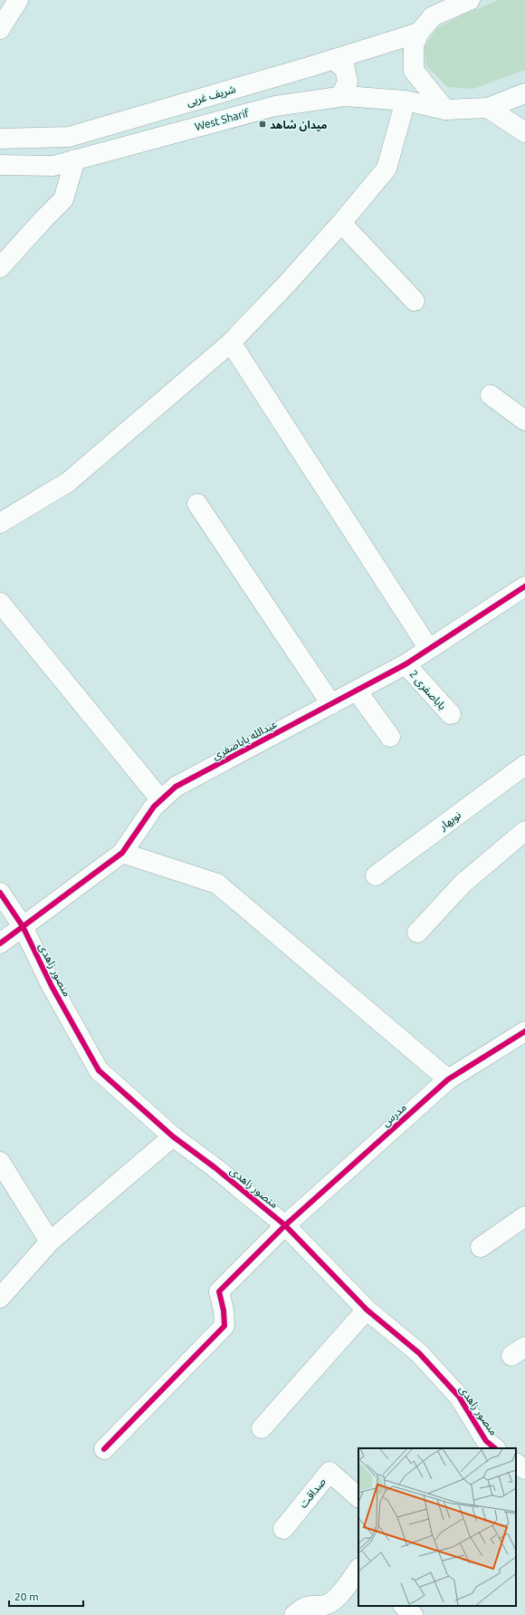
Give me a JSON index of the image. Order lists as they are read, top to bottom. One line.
{"streets":{"street":["شریف غربی","West Sharif","باباصفری 2","عبدالله باباصفری","نوبهار","منصور زاهدی","مدرس","صداقت"]},"crossings":[["باباصفری 2","عبدالله باباصفری"],["عبدالله باباصفری","منصور زاهدی"],["منصور زاهدی","مدرس"]],"places":{"transit":["میدان شاهد"]},"scale_bar":"20 m"}
